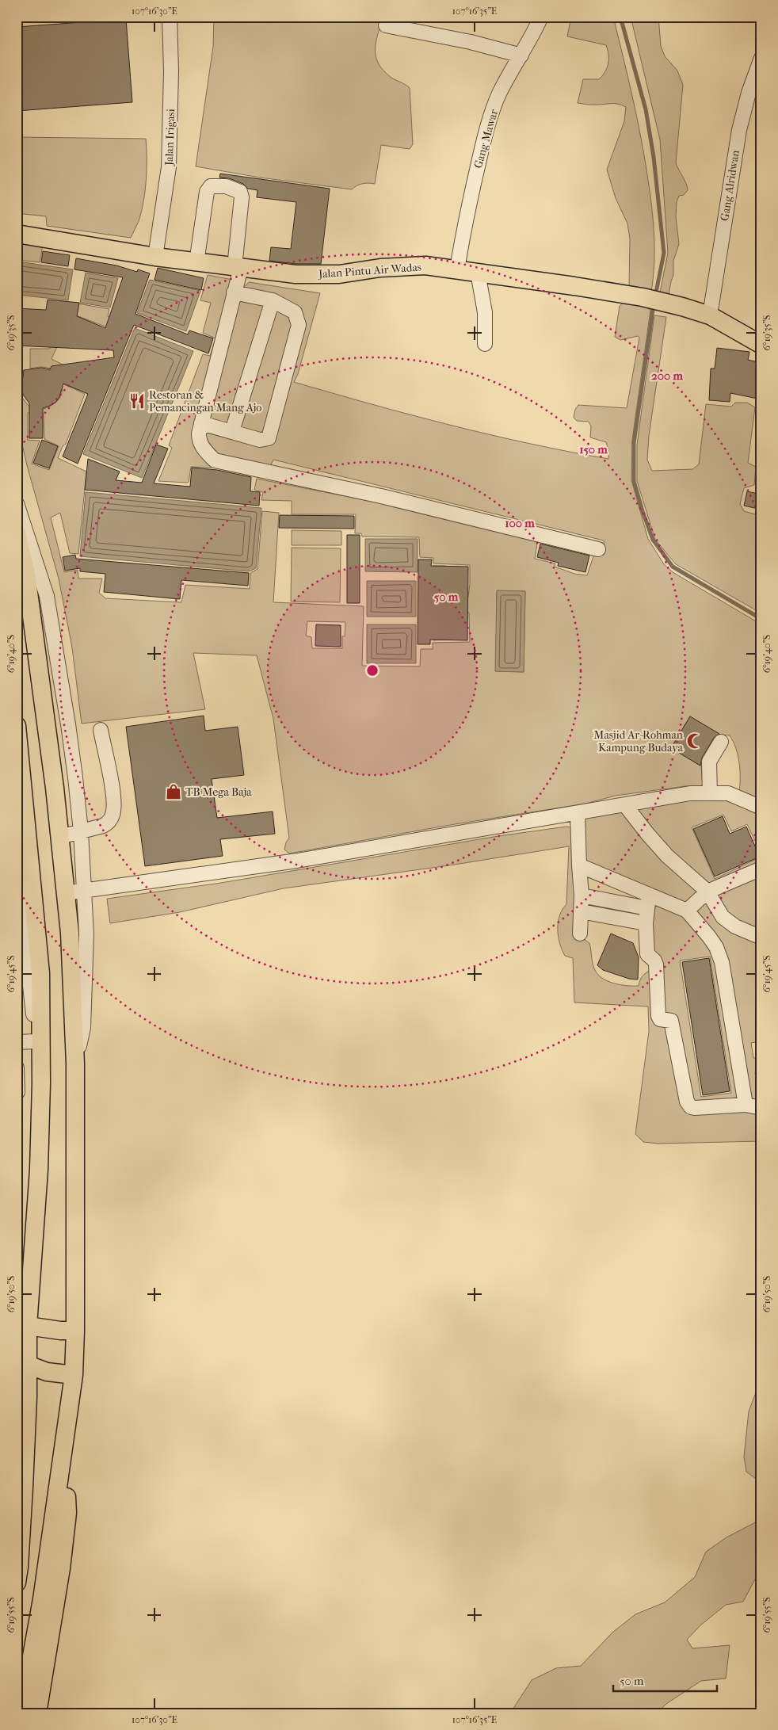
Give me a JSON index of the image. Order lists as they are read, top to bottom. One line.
{"streets":{"main road":["Jalan Pintu Air Wadas"],"street":["Jalan Irigasi","Gang Mawar","Gang Alridwan"]},"crossings":[["Jalan Irigasi","Jalan Pintu Air Wadas"],["Gang Mawar","Jalan Pintu Air Wadas"],["Gang Alridwan","Jalan Pintu Air Wadas"]],"places":{"restaurant":["Restoran & Pemancingan Mang Ajo"],"mosque":["Masjid Ar-Rohman Kampung Budaya"],"shop":["TB Mega Baja"]},"scale_bar":"50 m","coordinates":["107°16'30\"E","107°16'35\"E","6°19'35\"S","6°19'40\"S","6°19'45\"S","6°19'50\"S","6°19'55\"S"],"rings":["200 m","150 m","100 m","50 m"]}
